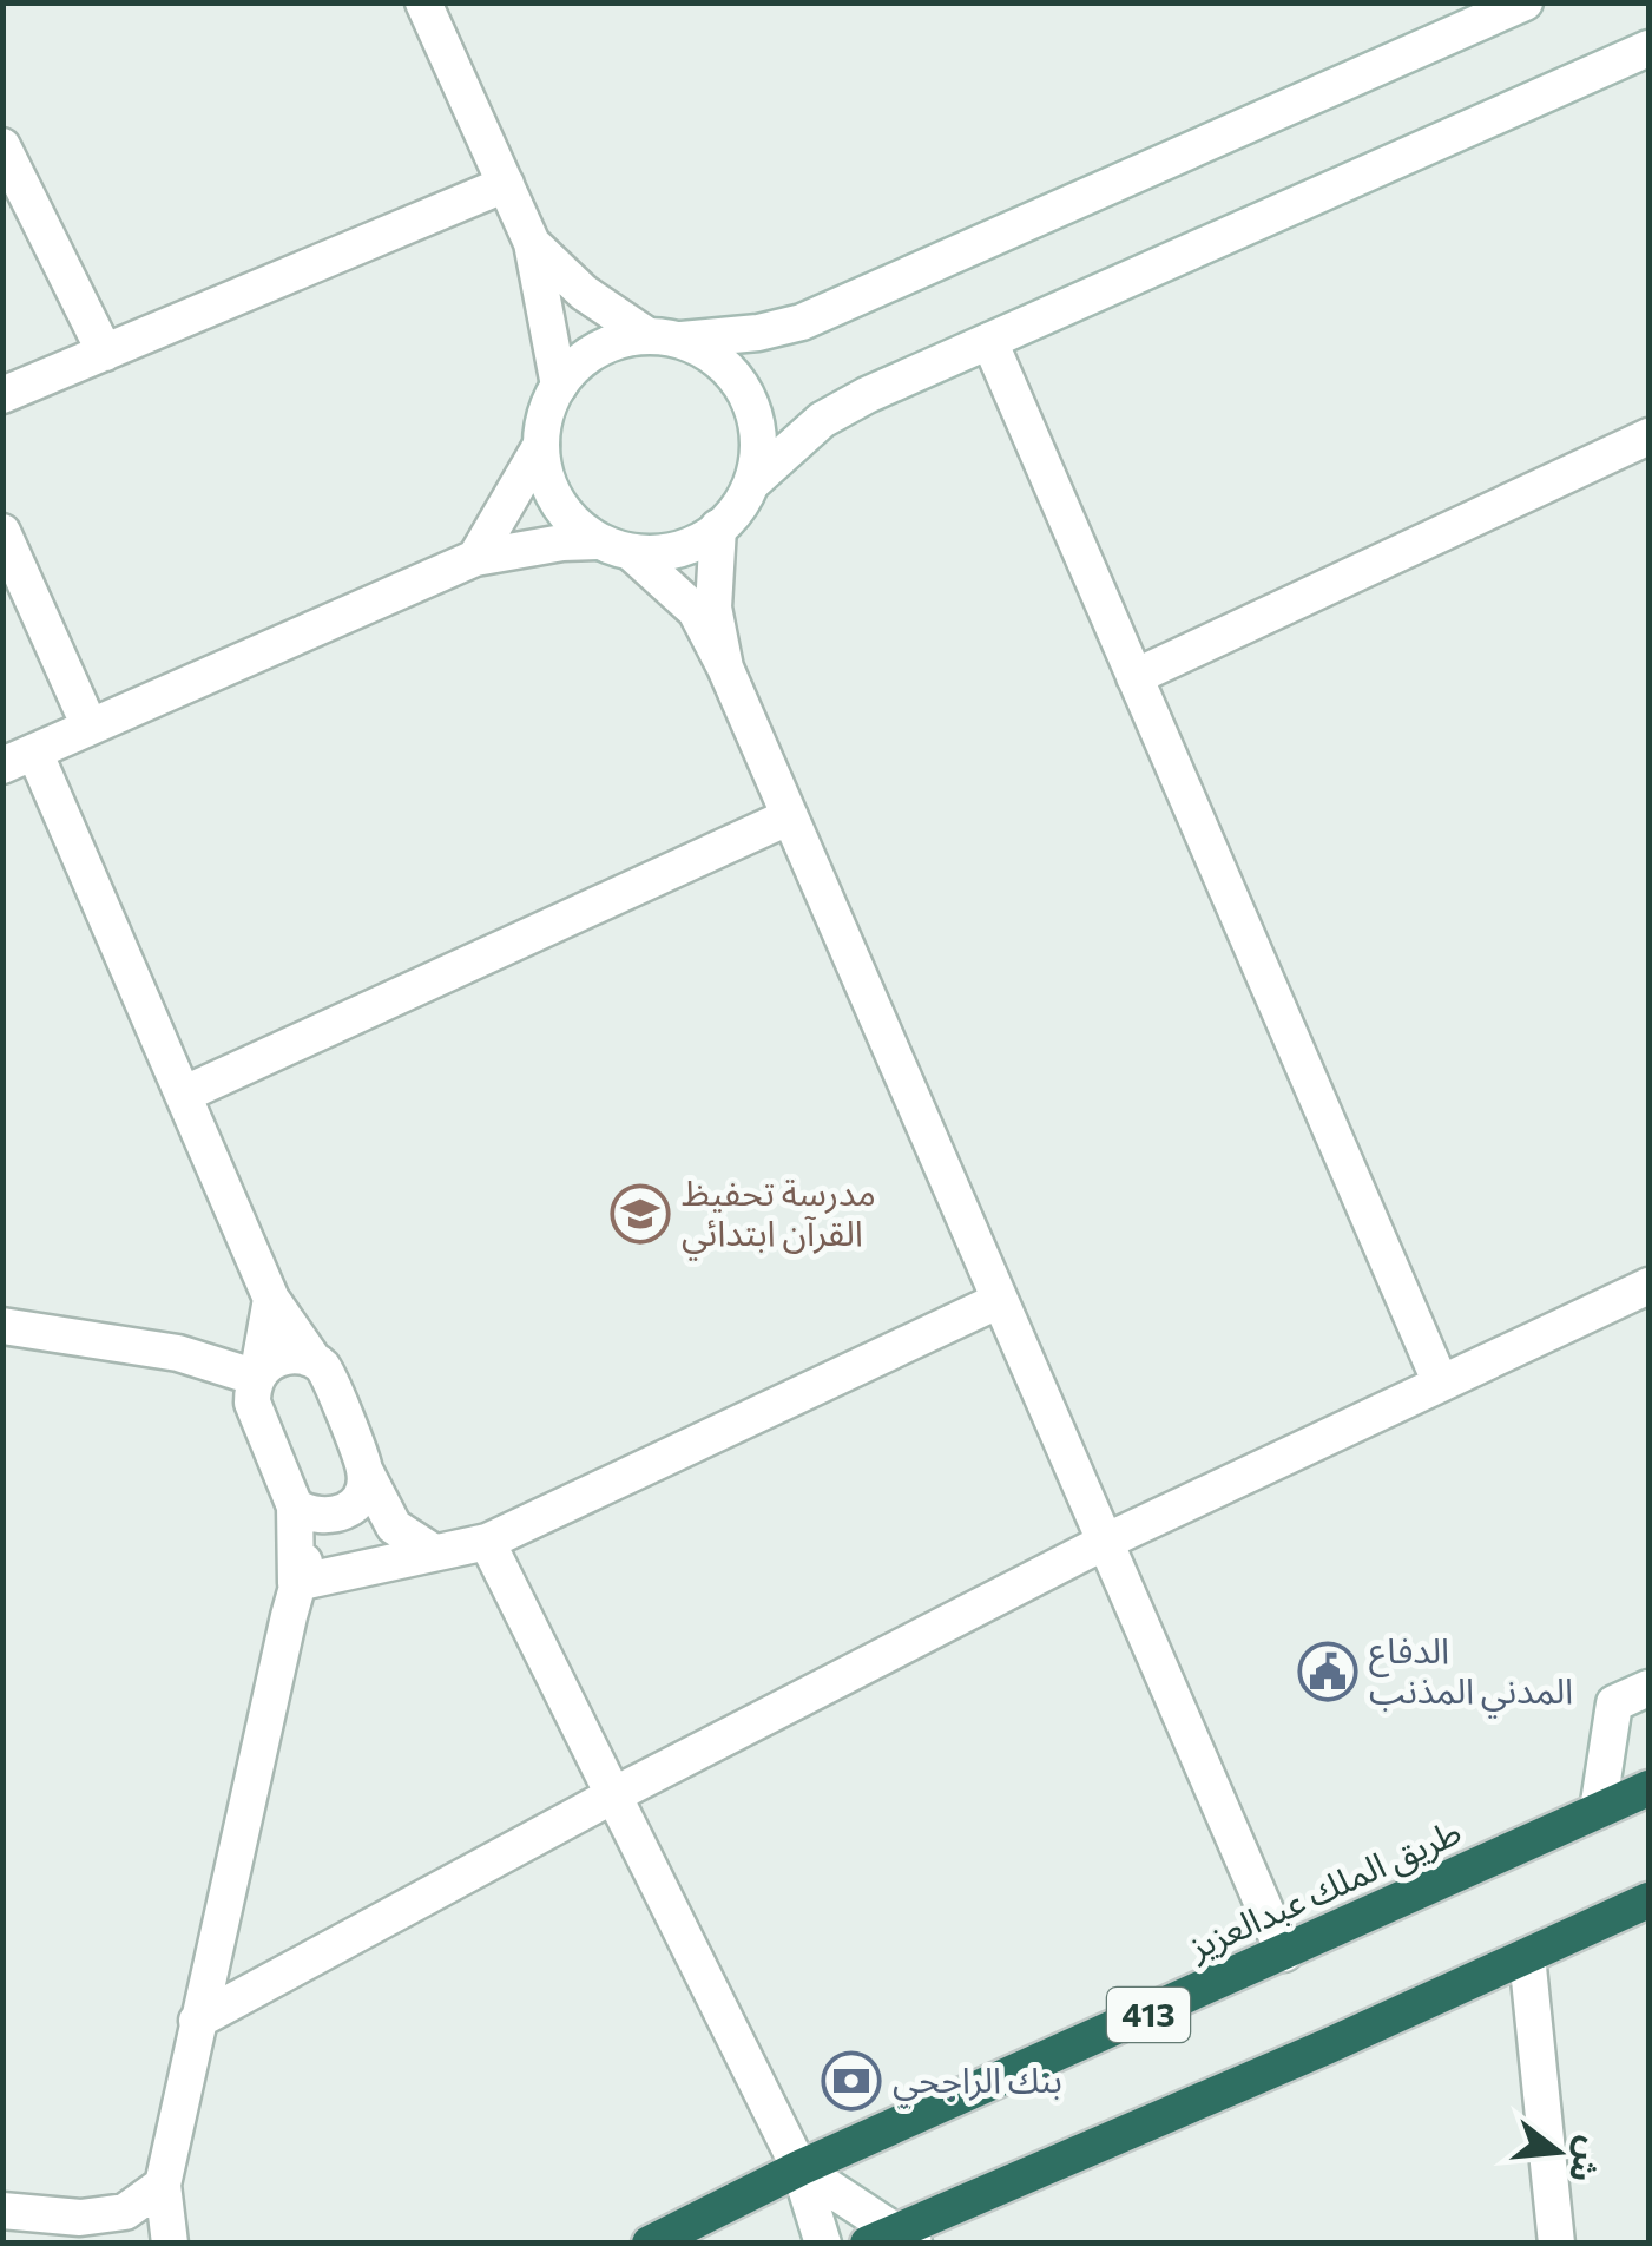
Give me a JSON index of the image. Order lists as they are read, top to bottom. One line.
{"streets":{"highway":["طريق الملك عبدالعزيز","413"]},"places":{"school or university":["مدرسة تحفيظ القرآن ابتدائي"],"public building":["الدفاع المدني المذنب"],"bank":["بنك الراجحي"]},"north":"right"}
